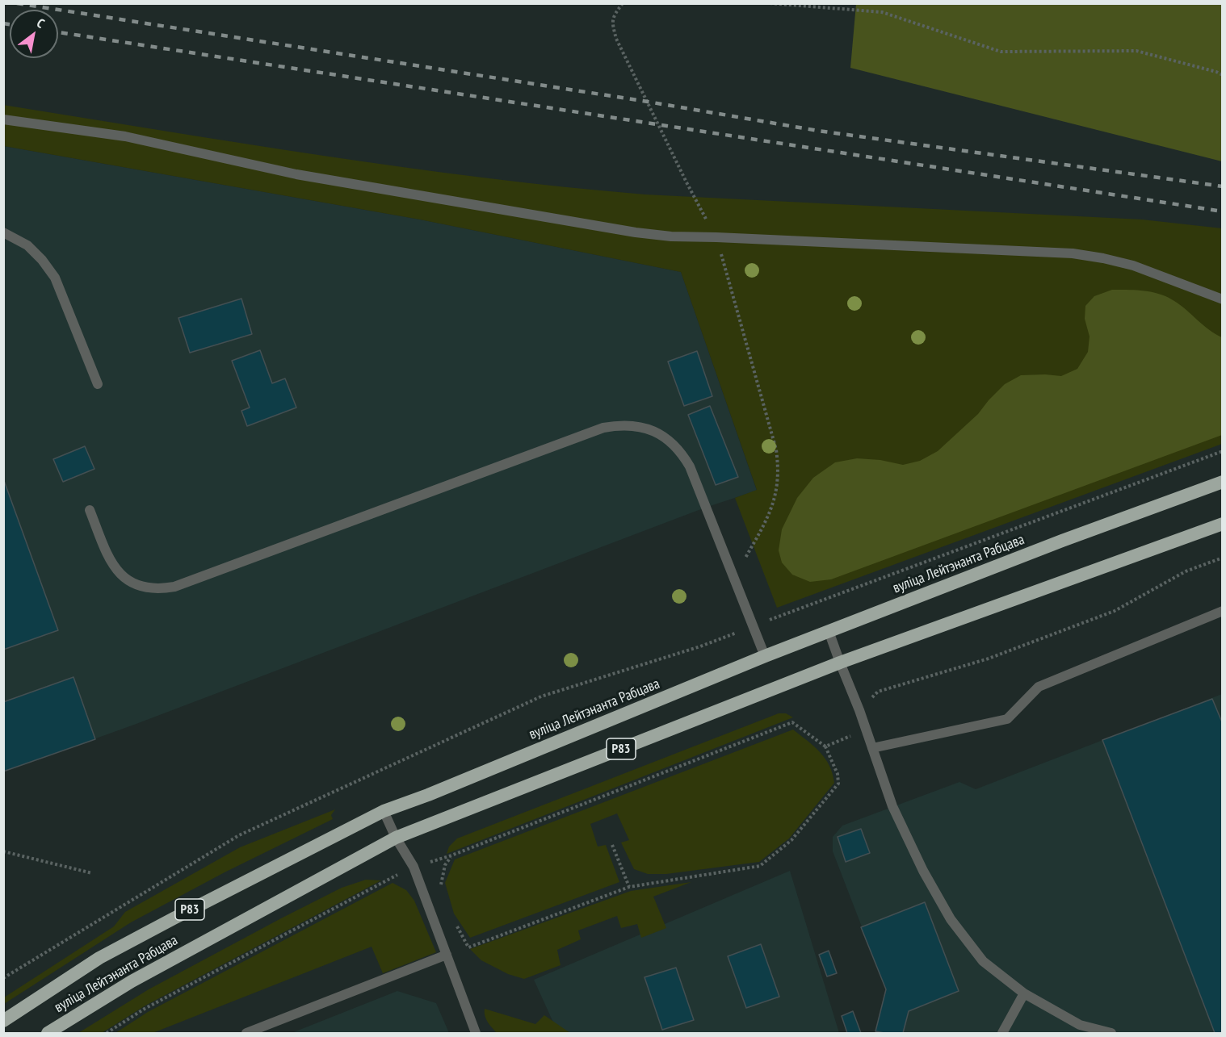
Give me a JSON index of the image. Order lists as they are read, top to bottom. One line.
{"streets":{"highway":["вуліца Лейтэнанта Рабцава","Р83"]},"north":"top right"}
